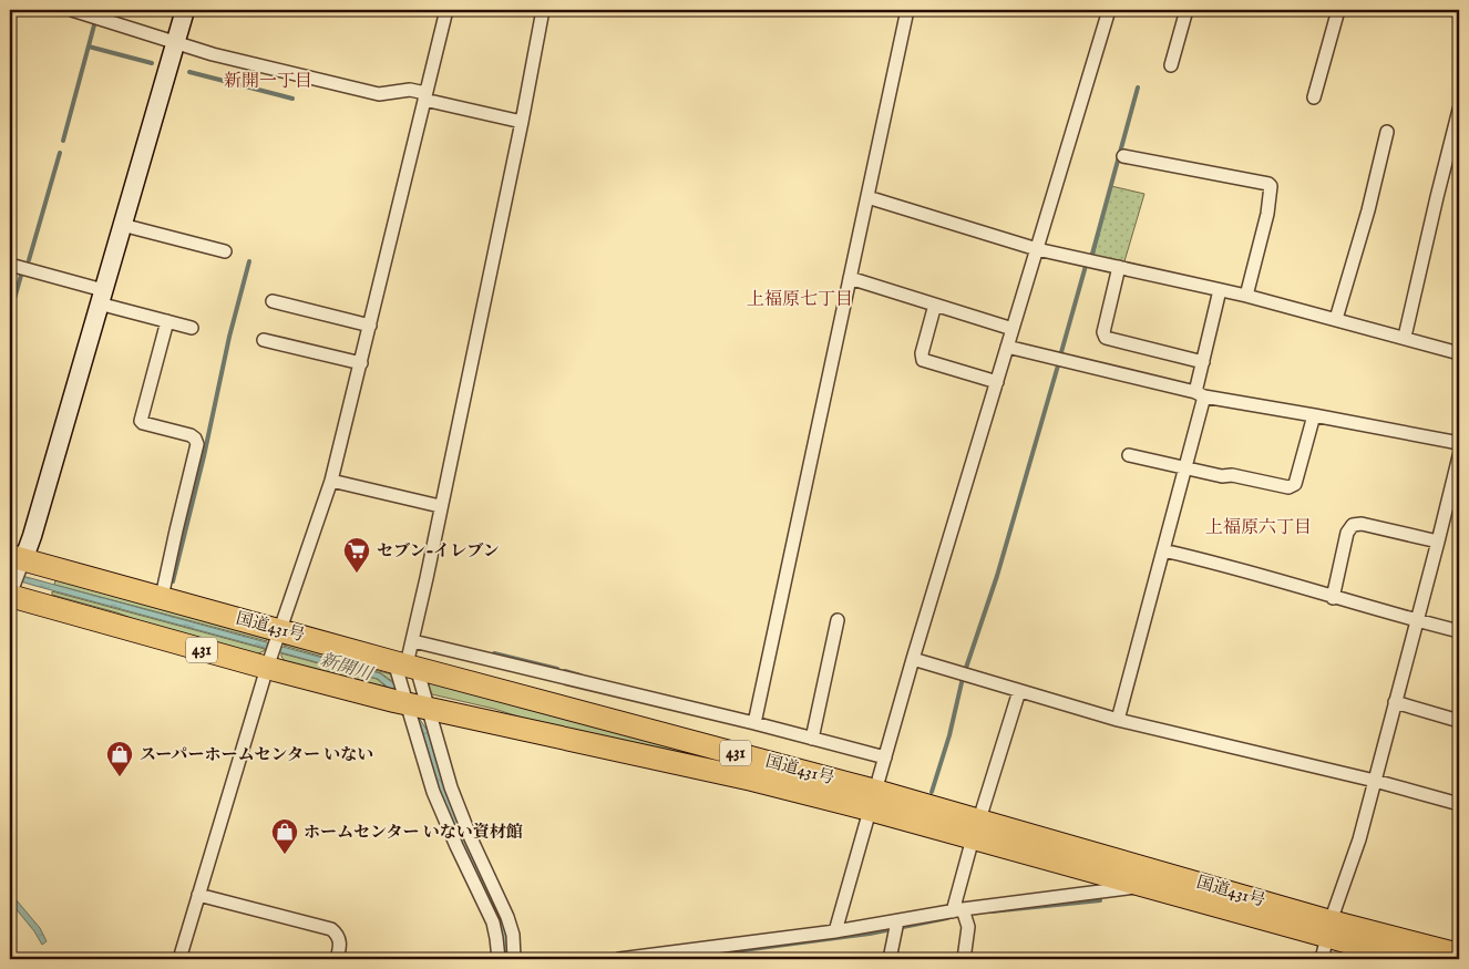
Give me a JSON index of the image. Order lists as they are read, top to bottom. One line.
{"streets":{"highway":["国道431号","431"]},"districts":["新開一丁目","上福原七丁目","上福原六丁目"],"water":["新開川"],"places":{"supermarket":["セブン-イレブン"],"shop":["スーパーホームセンター いない","ホームセンター いない資材館"]}}
